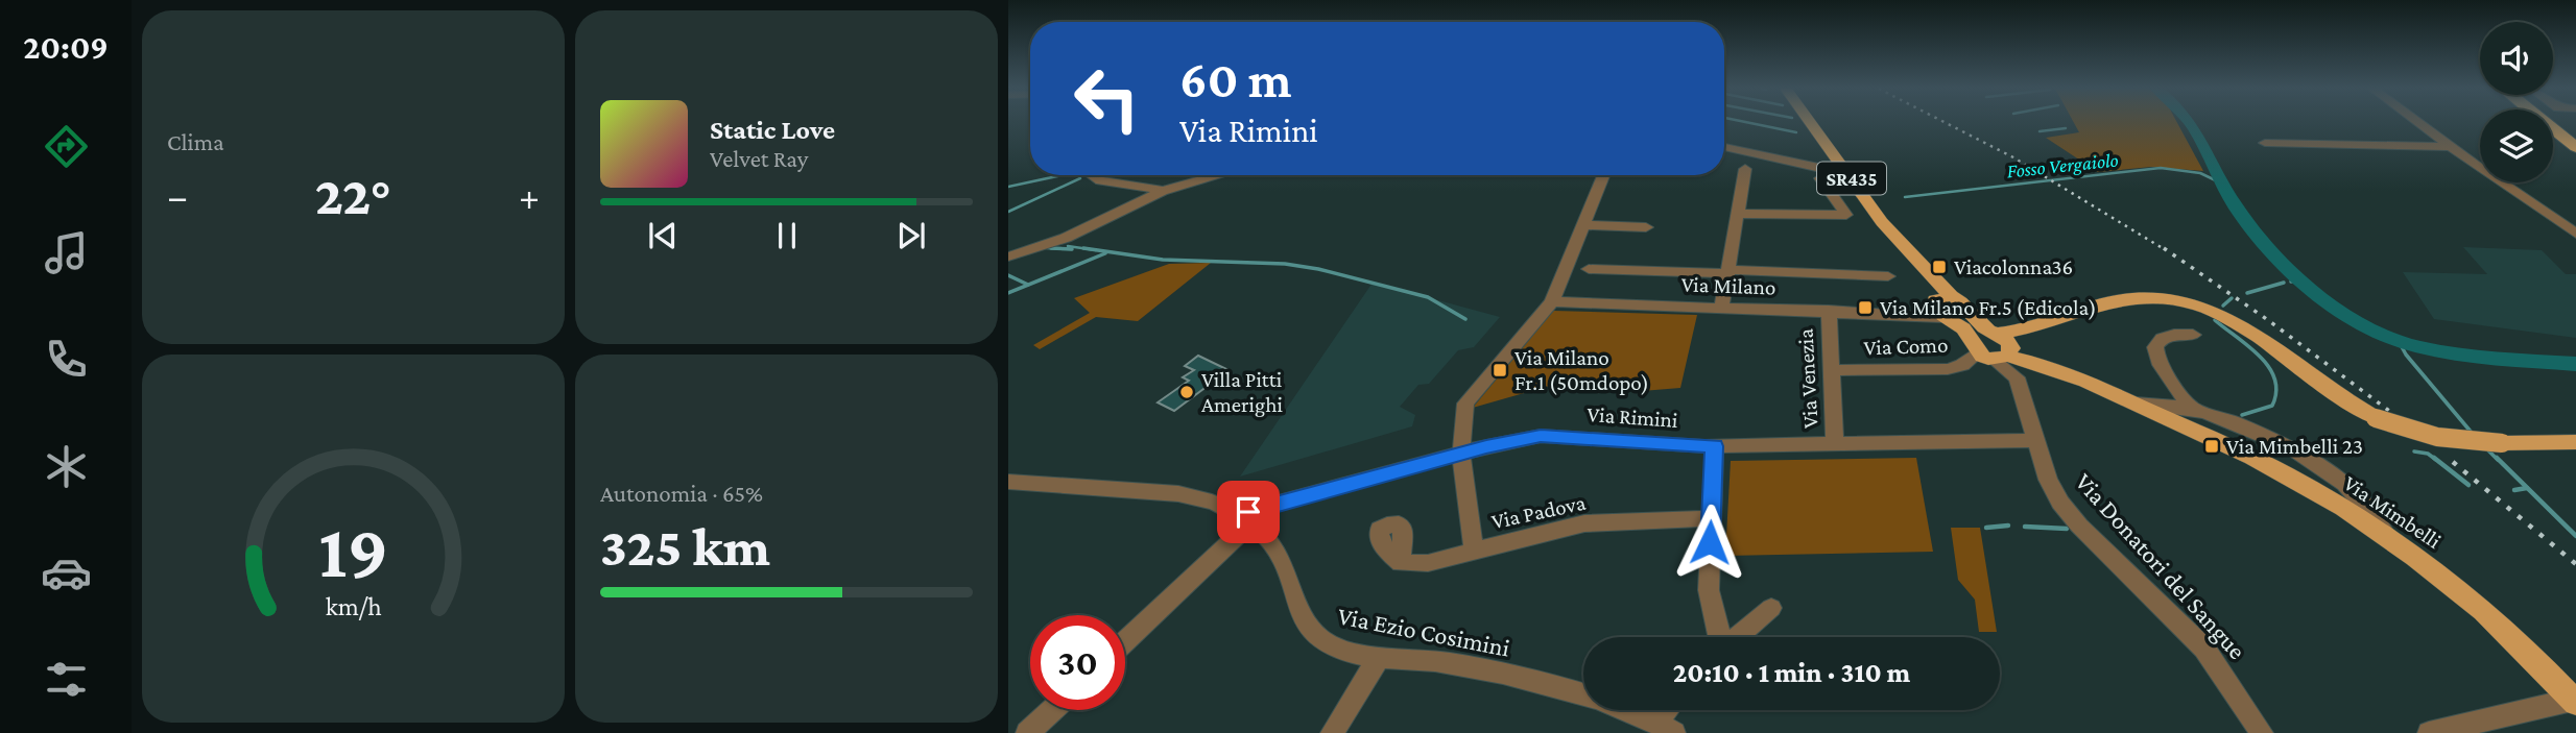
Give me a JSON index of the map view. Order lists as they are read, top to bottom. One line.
{"streets":{"main road":["SR435","Via Mimbelli"],"street":["Via Milano","Via Como","Via Venezia","Via Rimini","Via Padova","Via Donatori del Sangue","Via Ezio Cosimini"]},"crossings":[["SR435","Via Milano"],["SR435","Via Como"],["SR435","Via Mimbelli"],["SR435","Via Donatori del Sangue"],["Via Milano","Via Venezia"],["Via Milano","Via Padova"],["Via Como","Via Venezia"],["Via Como","Via Mimbelli"],["Via Como","Via Donatori del Sangue"],["Via Venezia","Via Rimini"],["Via Rimini","Via Padova"],["Via Rimini","Via Donatori del Sangue"],["Via Rimini","Via Ezio Cosimini"],["Via Mimbelli","Via Donatori del Sangue"]],"water":["Fosso Vergaiolo"],"places":{"transit":["Viacolonna36","Via Milano Fr.5 (Edicola)","Via Milano Fr.1 (50mdopo)","Via Mimbelli 23"],"other":["Villa Pitti Amerighi"]},"page":{"tabs":"20:09","tile":["Clima",["Autonomia · 65%","325 km"]],"turn":["60 m","Via Rimini"],"song":["Static Love","Velvet Ray"],"heat":["−","22°","+"],"limit":"30","trip":"20:10 · 1 min · 310 m","gauge":["19","km/h"]}}
